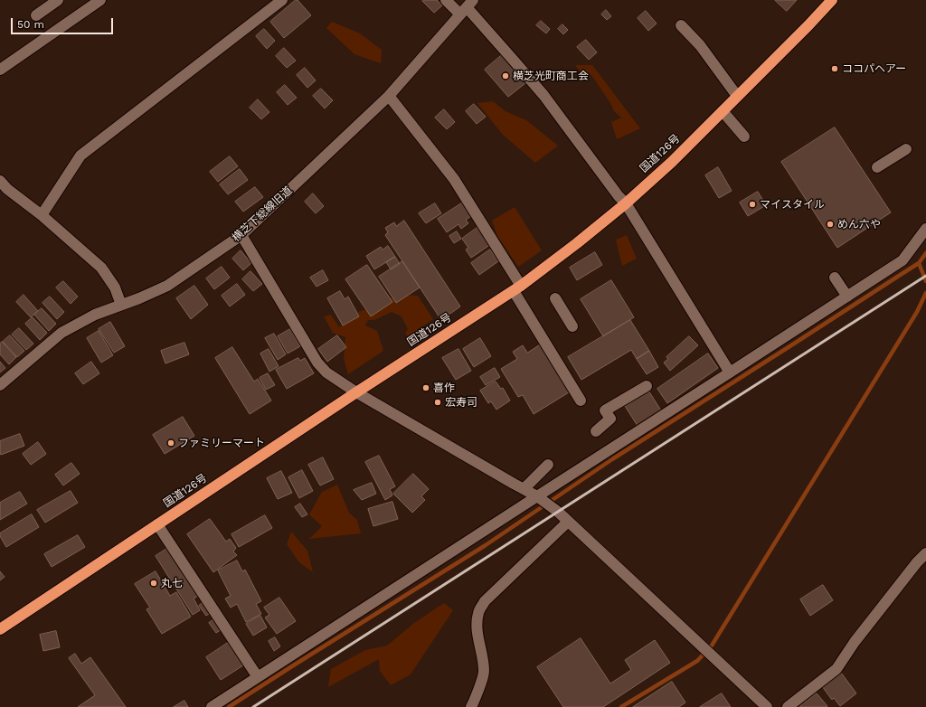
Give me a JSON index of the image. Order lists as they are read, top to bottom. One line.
{"streets":{"highway":["国道126号"],"street":["横芝下総線旧道"]},"places":["ココパヘアー","横芝光町商工会","マイスタイル","めん六や","喜作","宏寿司","ファミリーマート","丸七"],"scale_bar":"50 m"}
